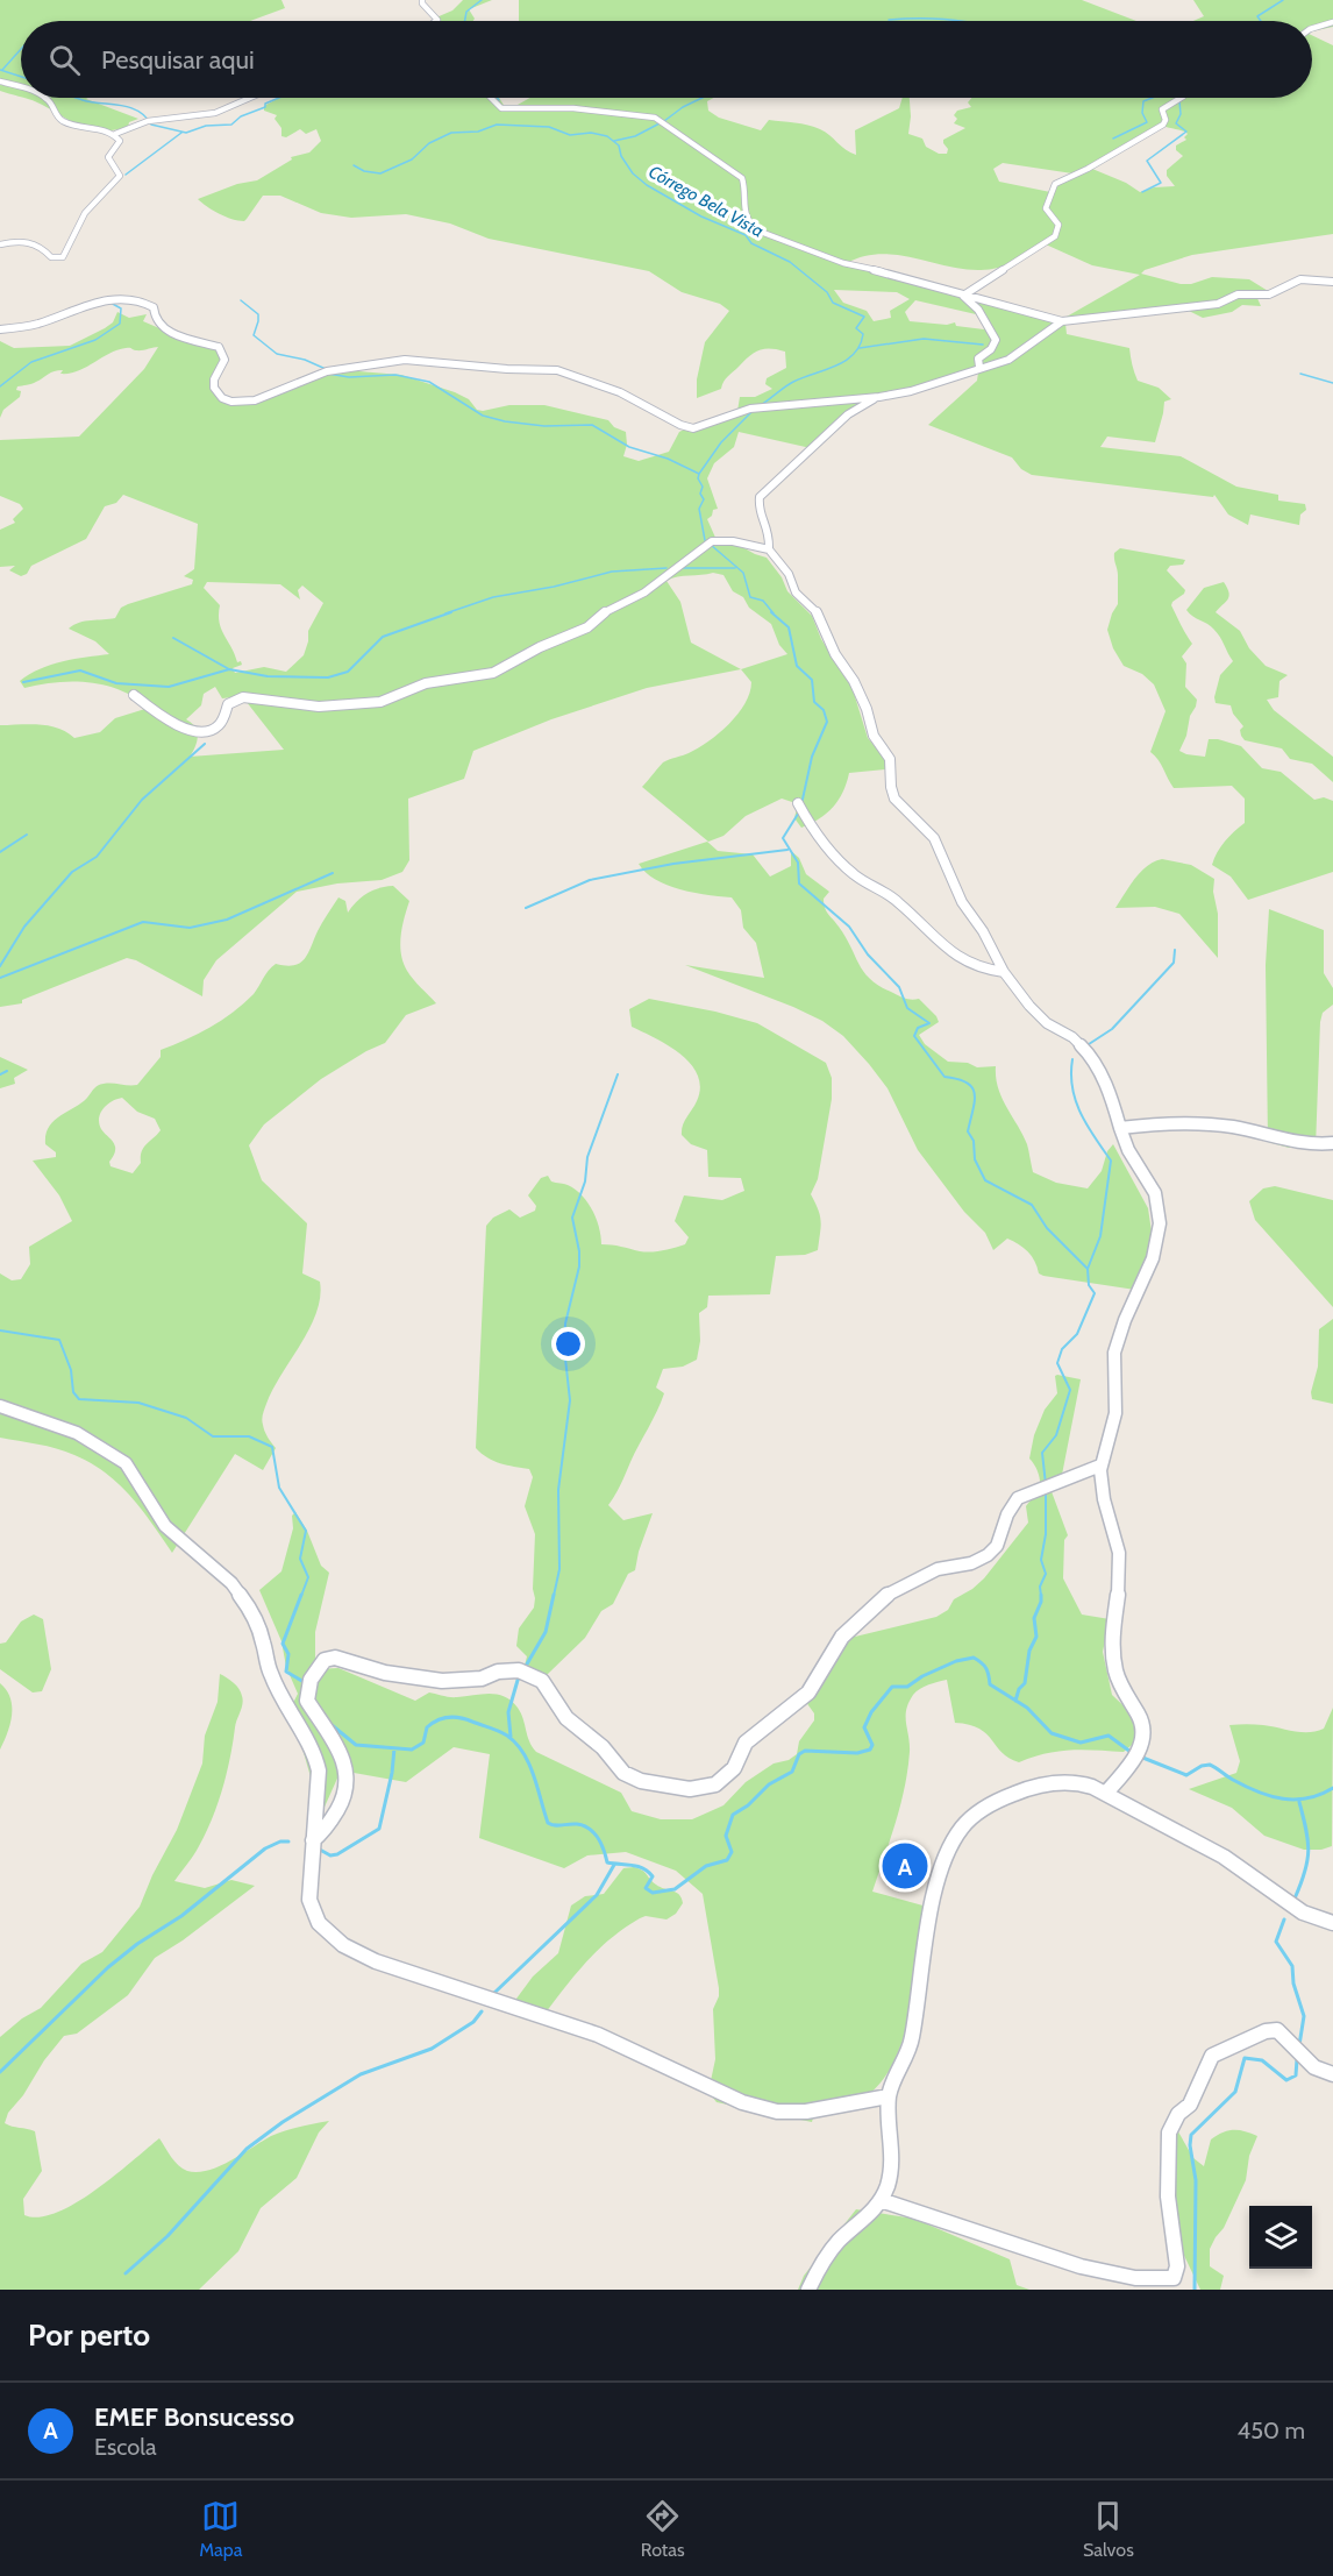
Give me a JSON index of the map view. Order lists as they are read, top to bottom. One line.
{"water":["Córrego Bela Vista"],"page":{"search":"Pesquisar aqui","pins":"A","heading":"Por perto","list":[{"mark":"A","name":"EMEF Bonsucesso","note":"Escola","value":"450 m"}],"nav":["Mapa","Rotas","Salvos"]}}
